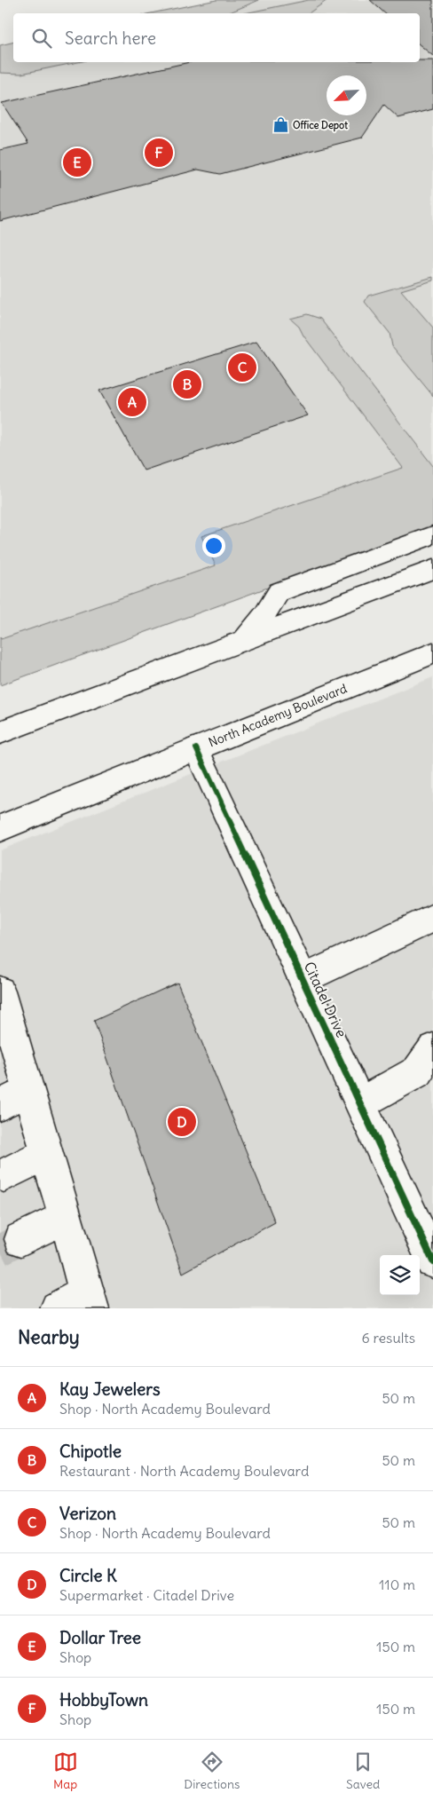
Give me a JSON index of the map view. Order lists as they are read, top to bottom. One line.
{"streets":{"main road":["North Academy Boulevard","Citadel Drive"]},"crossings":[["North Academy Boulevard","Citadel Drive"]],"places":{"shop":["Office Depot"]},"north":"bottom left","page":{"search":"Search here","pins":["F","E","C","B","A","D"],"heading":["Nearby","6 results"],"list":[{"mark":"A","name":"Kay Jewelers","note":"Shop · North Academy Boulevard","value":"50 m"},{"mark":"B","name":"Chipotle","note":"Restaurant · North Academy Boulevard","value":"50 m"},{"mark":"C","name":"Verizon","note":"Shop · North Academy Boulevard","value":"50 m"},{"mark":"D","name":"Circle K","note":"Supermarket · Citadel Drive","value":"110 m"},{"mark":"E","name":"Dollar Tree","note":"Shop","value":"150 m"},{"mark":"F","name":"HobbyTown","note":"Shop","value":"150 m"}],"nav":["Map","Directions","Saved"]}}
